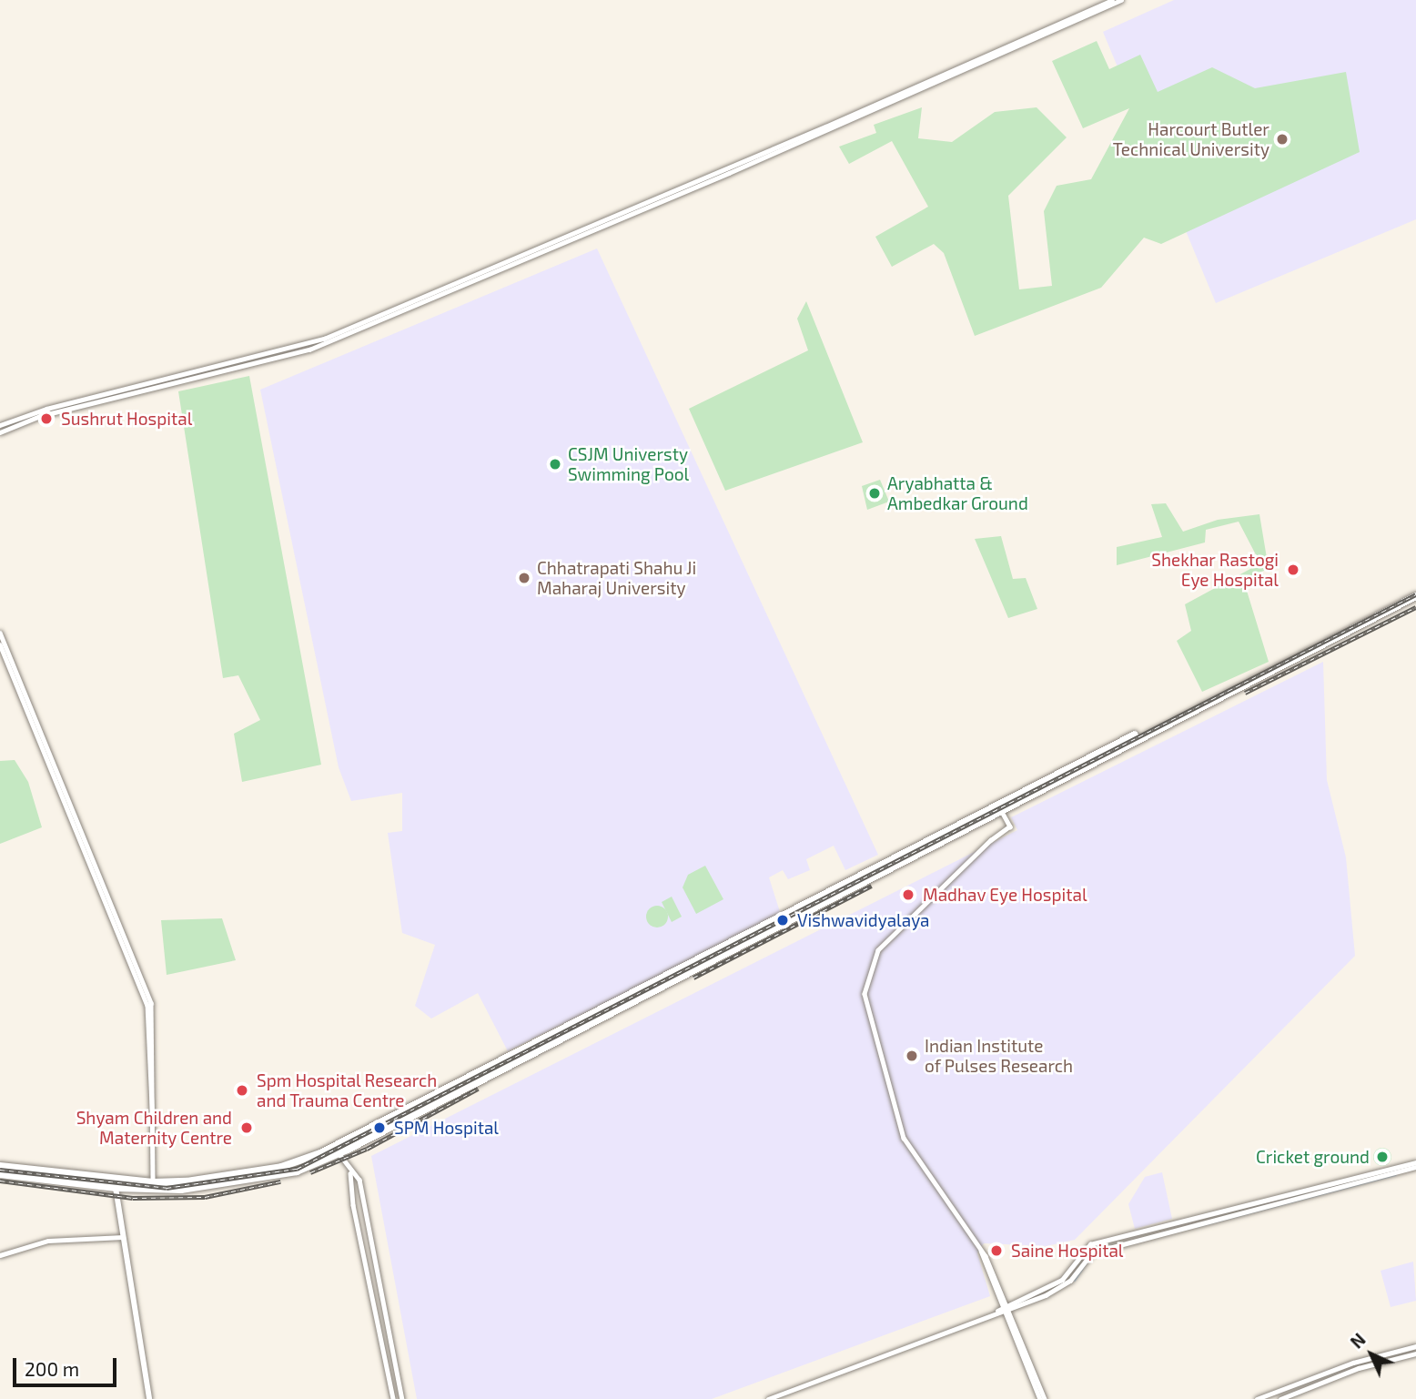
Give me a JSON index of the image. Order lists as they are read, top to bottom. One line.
{"places":["Harcourt Butler Technical University","Sushrut Hospital","CSJM Universty Swimming Pool","Aryabhatta & Ambedkar Ground","Shekhar Rastogi Eye Hospital","Chhatrapati Shahu Ji Maharaj University","Madhav Eye Hospital","Vishwavidyalaya","Indian Institute of Pulses Research","Spm Hospital Research and Trauma Centre","Shyam Children and Maternity Centre","SPM Hospital","Cricket ground","Saine Hospital"],"scale_bar":"200 m","north":"top left"}
